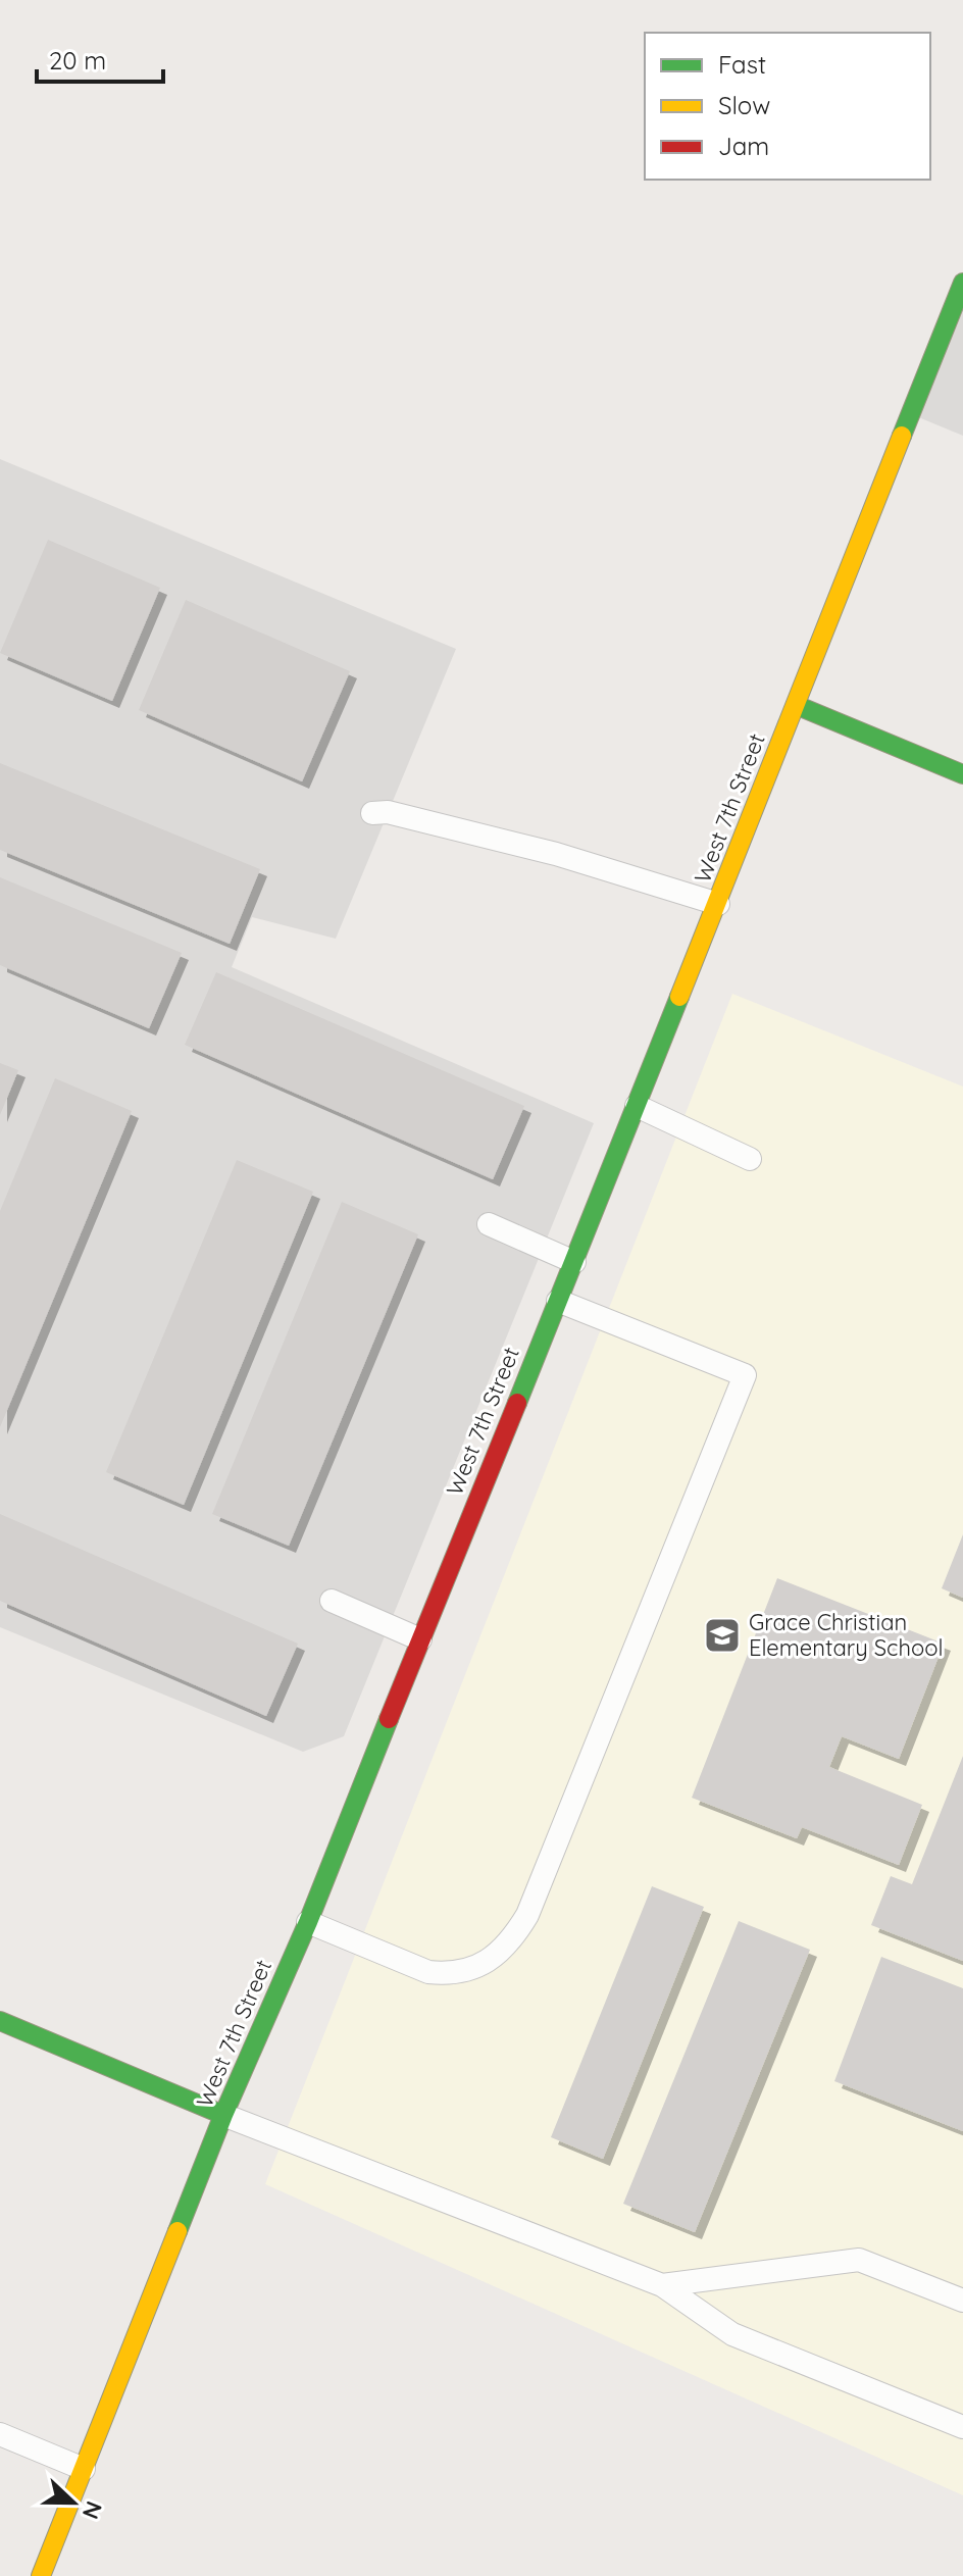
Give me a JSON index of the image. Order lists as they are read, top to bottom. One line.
{"streets":{"main road":["West 7th Street"]},"places":{"school or university":["Grace Christian Elementary School"]},"legend":["Fast","Slow","Jam"],"scale_bar":"20 m","north":"right"}
